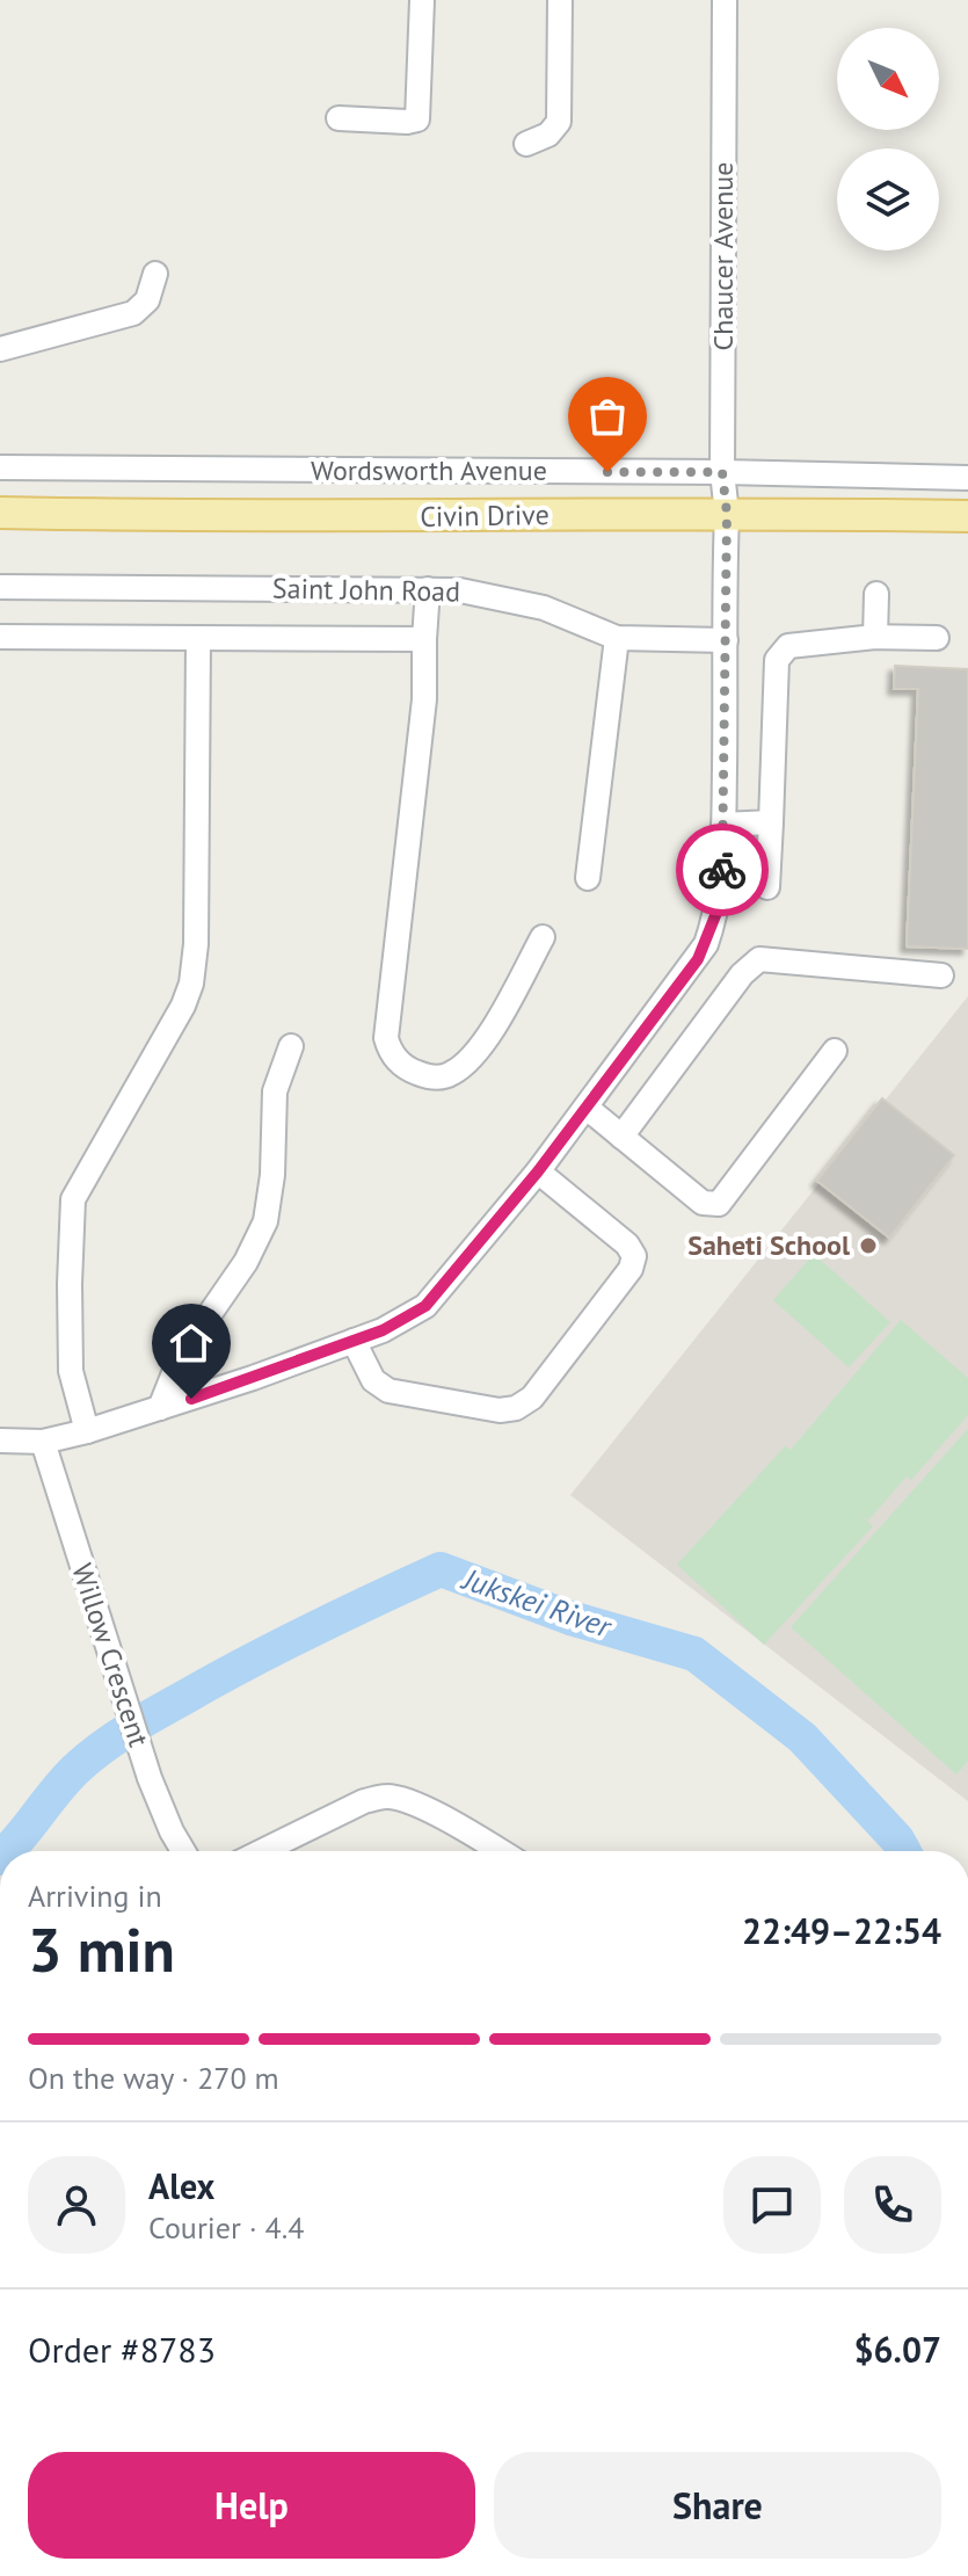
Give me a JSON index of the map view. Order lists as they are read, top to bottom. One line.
{"streets":{"main road":["Civin Drive"],"street":["Chaucer Avenue","Wordsworth Avenue","Saint John Road","Willow Crescent"]},"crossings":[["Chaucer Avenue","Wordsworth Avenue"],["Chaucer Avenue","Civin Drive"],["Chaucer Avenue","Saint John Road"],["Chaucer Avenue","Willow Crescent"]],"water":["Jukskei River"],"places":["Saheti School"],"north":"bottom right","page":{"heading":["3 min","Arriving in","22:49–22:54"],"panel":["Alex","Courier · 4.4","Order #8783","$6.07"],"bar":"On the way · 270 m","buttons":["Help","Share"]}}
